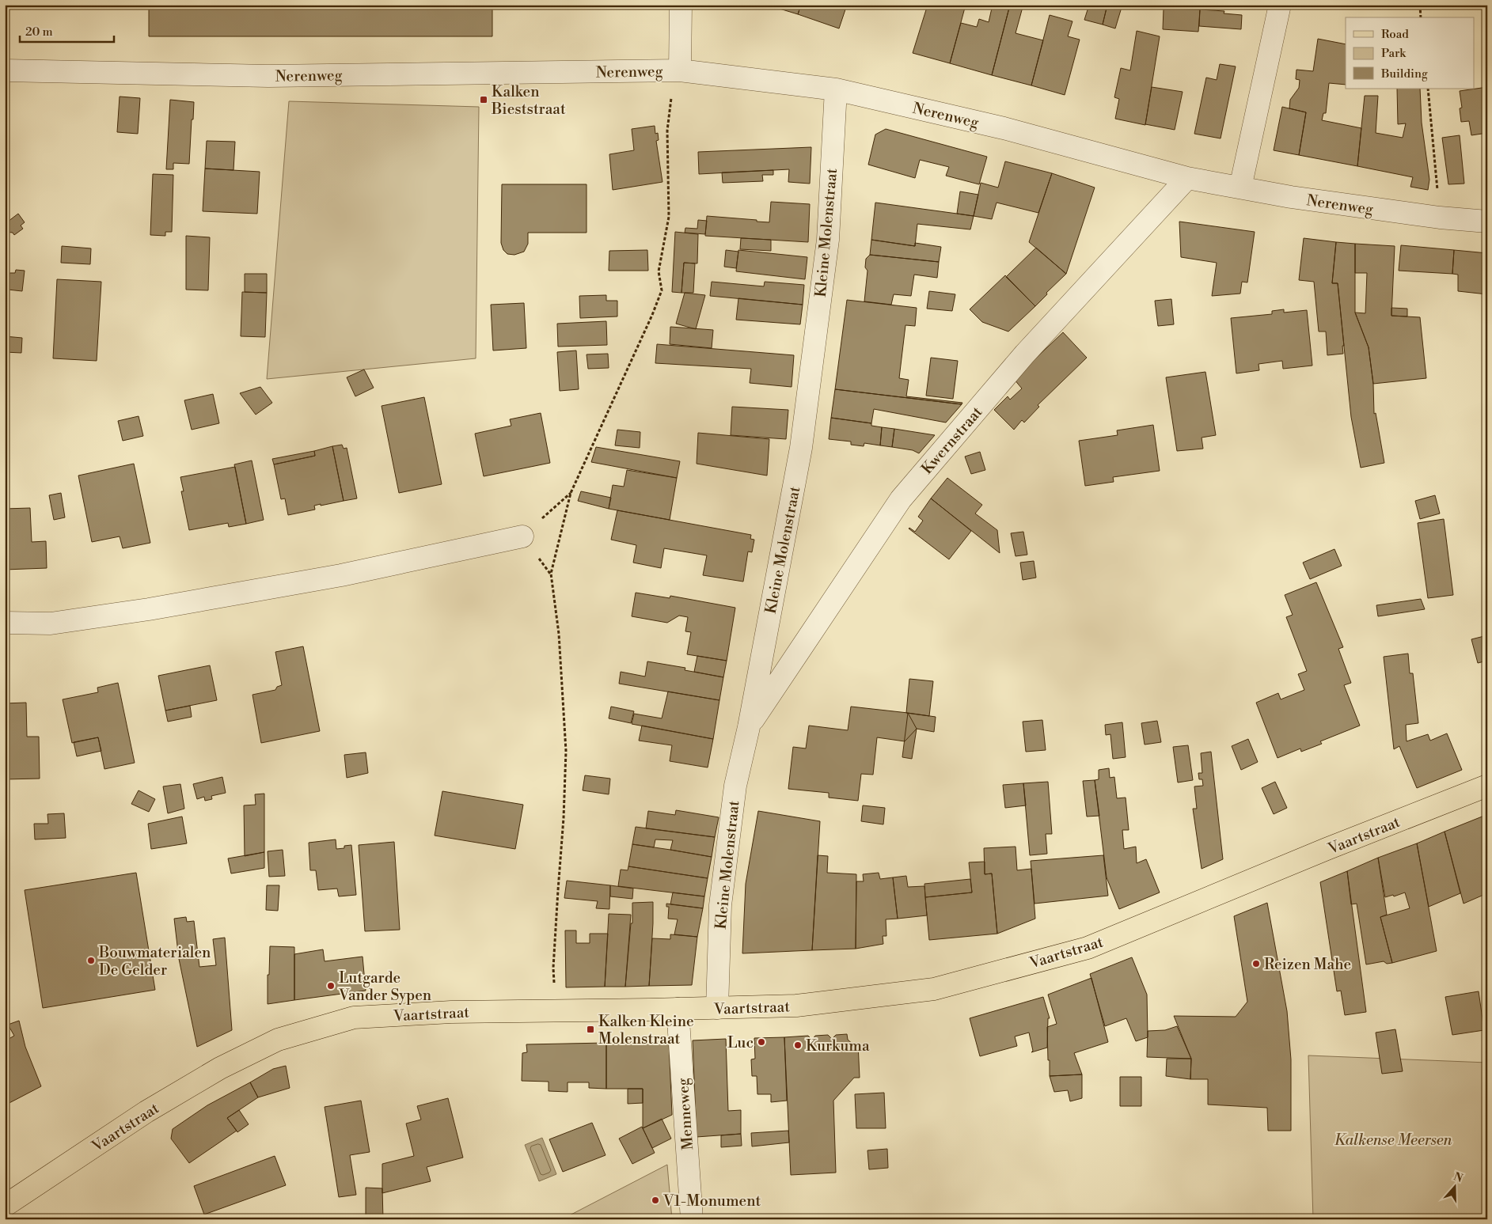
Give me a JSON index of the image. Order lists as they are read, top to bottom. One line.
{"streets":{"main road":["Vaartstraat"],"street":["Nerenweg","Kleine Molenstraat","Kwernstraat","Menneweg"]},"crossings":[["Nerenweg","Kleine Molenstraat"],["Nerenweg","Kwernstraat"],["Kleine Molenstraat","Kwernstraat"],["Kleine Molenstraat","Vaartstraat"],["Vaartstraat","Menneweg"]],"parks":["Kalkense Meersen"],"places":{"transit":["Kalken Bieststraat","Kalken Kleine Molenstraat"],"other":["Bouwmaterialen De Gelder","Reizen Mahe","Lutgarde Vander Sypen","Luc","Kurkuma","V1-Monument"]},"legend":["Road","Park","Building"],"scale_bar":"20 m","north":"top"}
